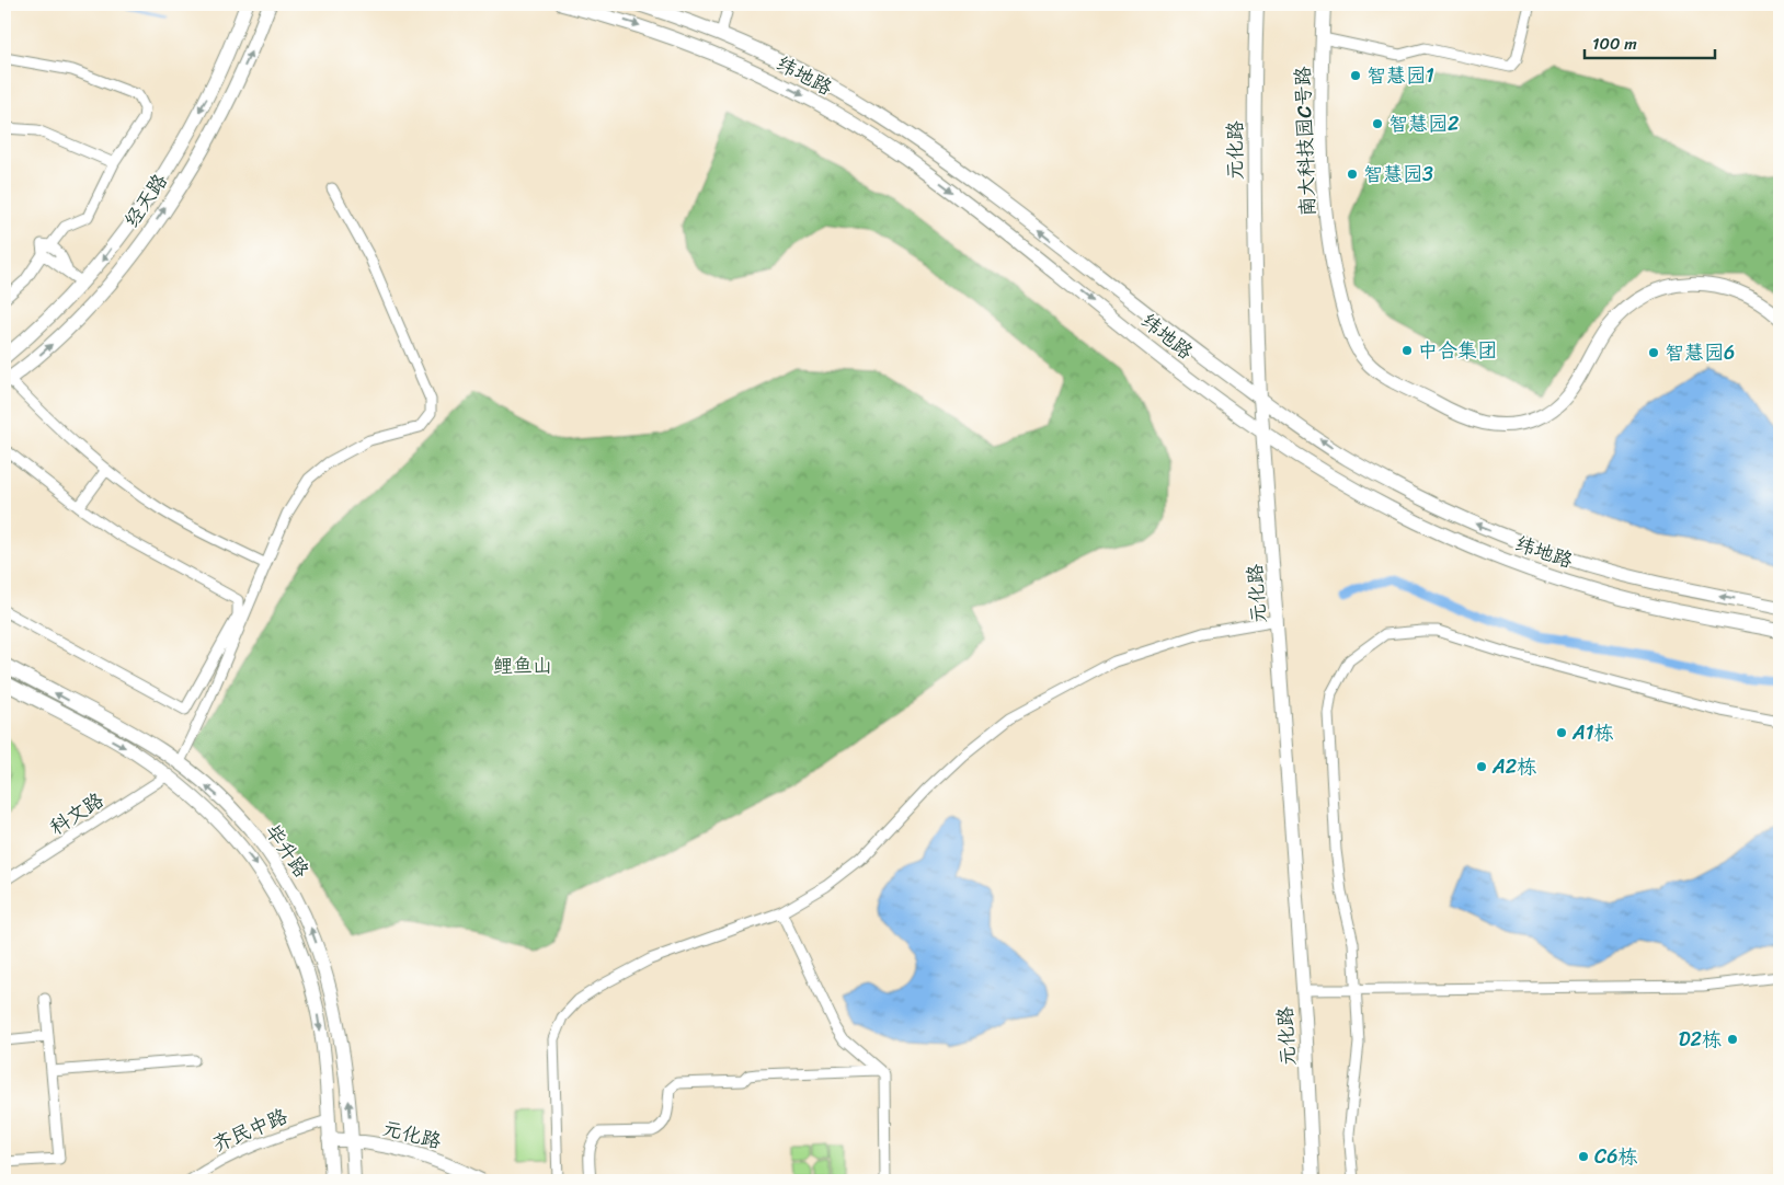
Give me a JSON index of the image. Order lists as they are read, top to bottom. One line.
{"streets":{"main road":["纬地路","南大科技园C号路","元化路","经天路","毕升路"],"street":["科文路","齐民中路"]},"crossings":[["纬地路","元化路"],["元化路","毕升路"],["科文路","毕升路"],["毕升路","齐民中路"]],"parks":["鲤鱼山"],"places":["智慧园1","智慧园2","智慧园3","中合集团","智慧园6","A1栋","A2栋","D2栋","C6栋"],"scale_bar":"100 m"}
